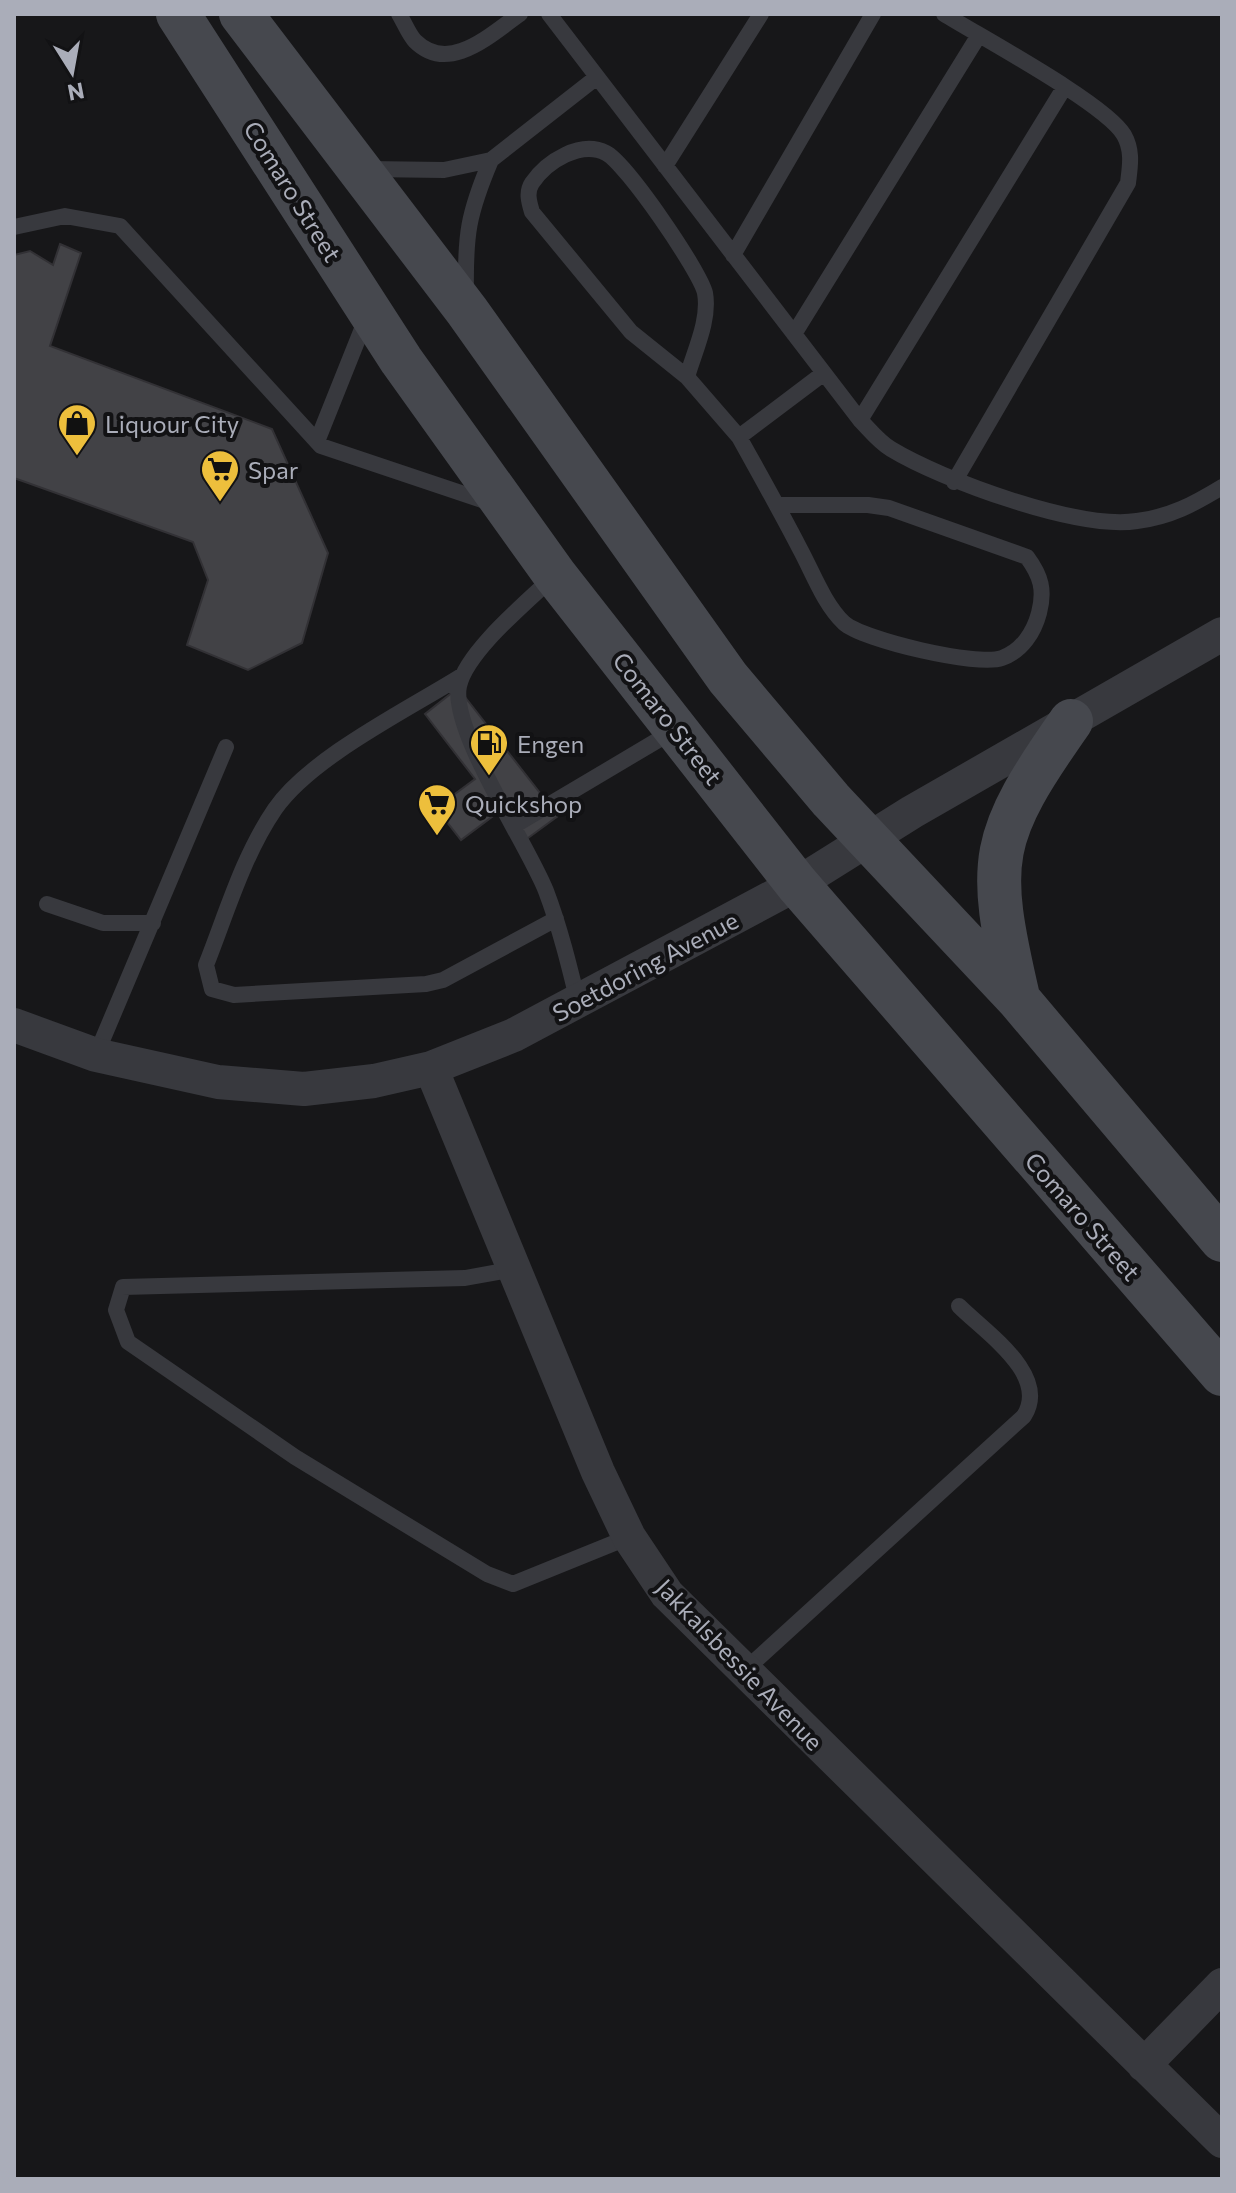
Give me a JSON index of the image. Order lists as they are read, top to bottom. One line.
{"streets":{"street":["Comaro Street","Soetdoring Avenue","Jakkalsbessie Avenue"]},"crossings":[["Comaro Street","Soetdoring Avenue"],["Soetdoring Avenue","Jakkalsbessie Avenue"]],"places":{"shop":["Liquour City"],"supermarket":["Spar","Quickshop"],"fuel station":["Engen"]},"north":"bottom"}
